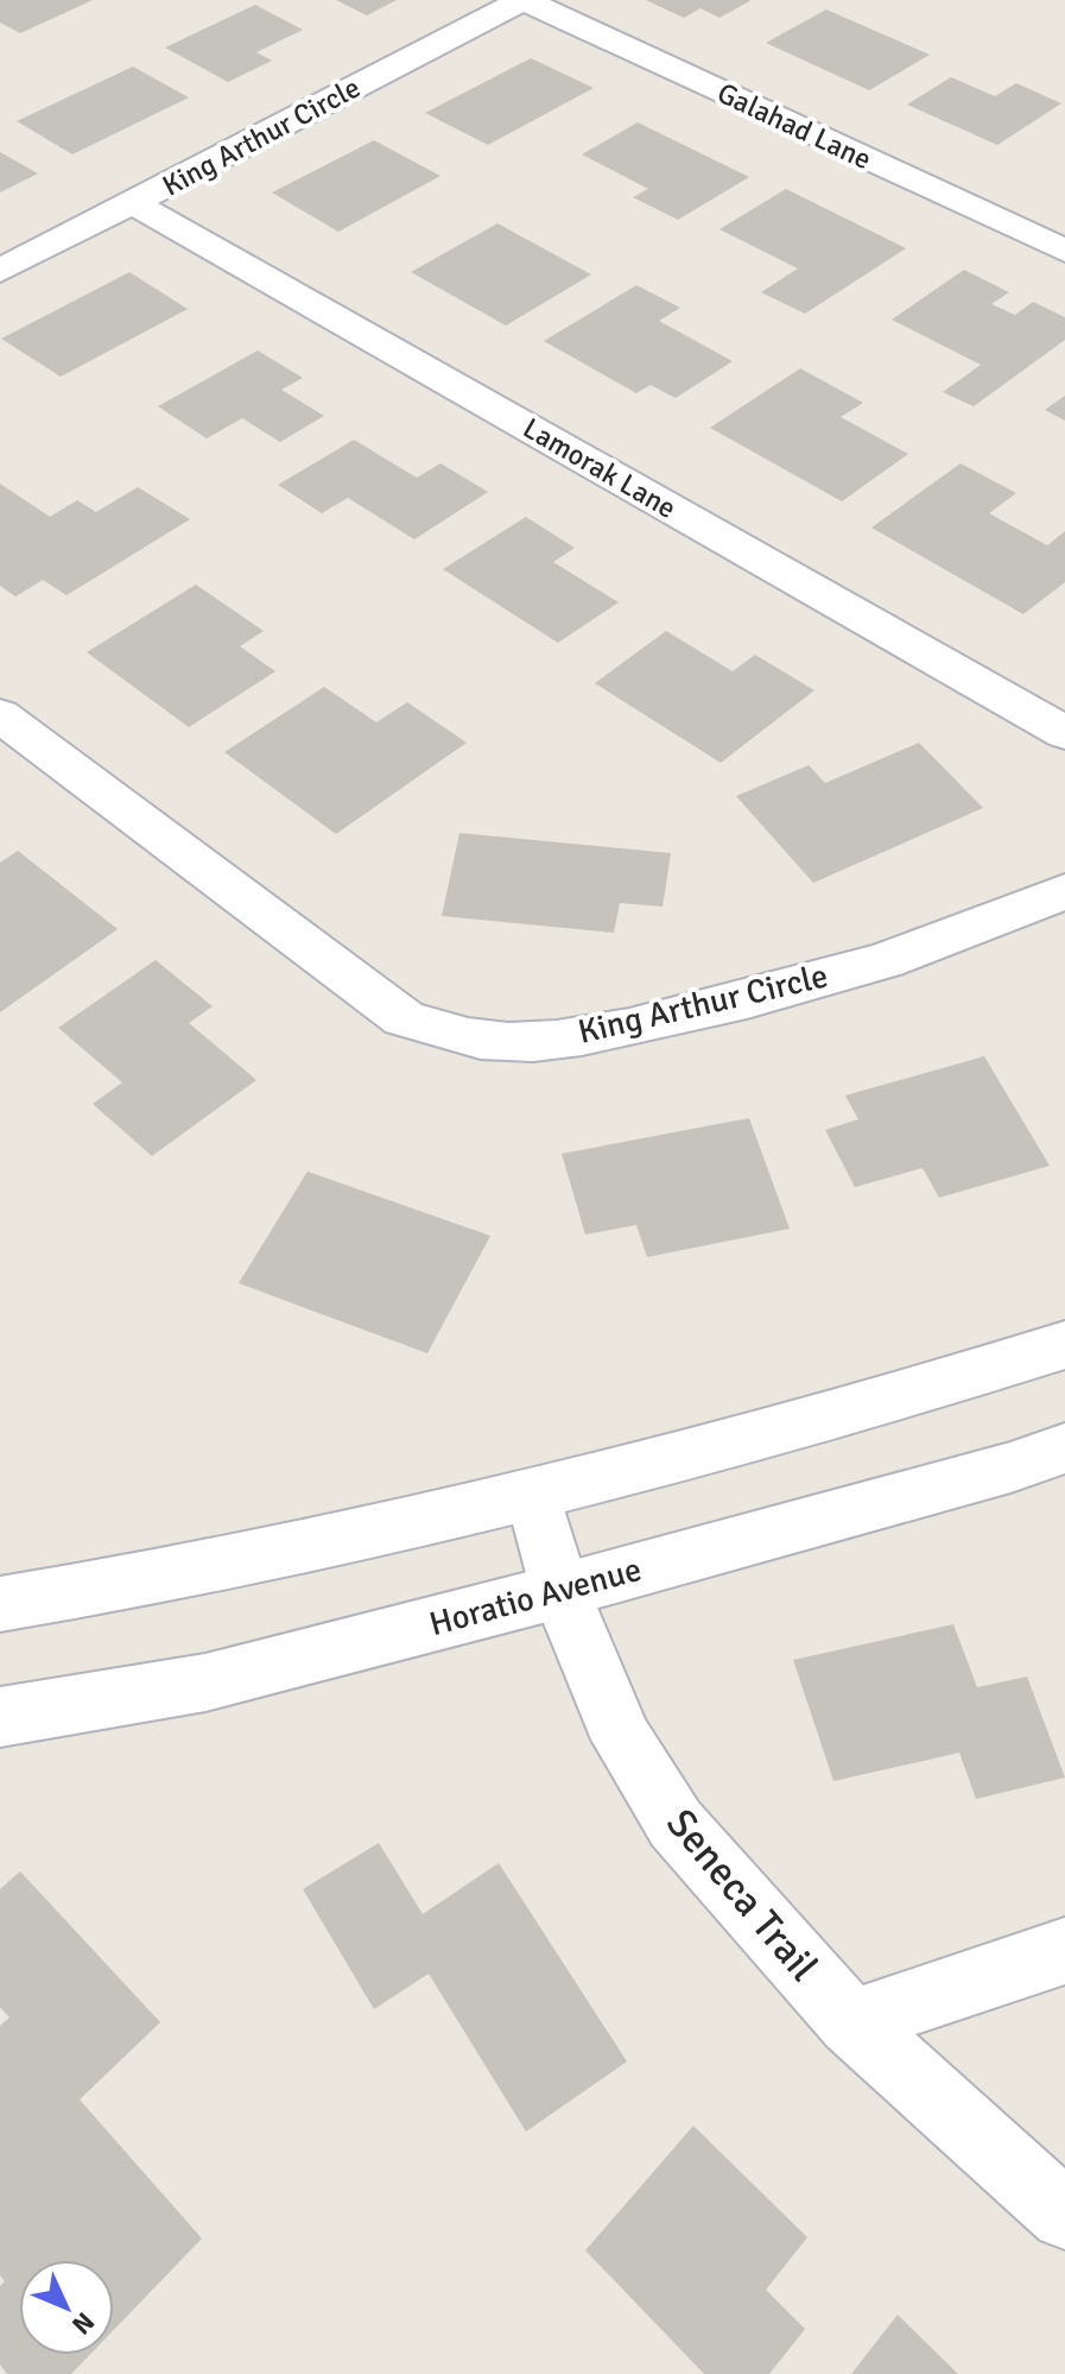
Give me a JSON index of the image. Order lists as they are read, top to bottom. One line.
{"streets":{"street":["Galahad Lane","King Arthur Circle","Lamorak Lane","Horatio Avenue","Seneca Trail"]},"crossings":[["Galahad Lane","King Arthur Circle"],["King Arthur Circle","Lamorak Lane"],["Horatio Avenue","Seneca Trail"]],"north":"bottom right"}
